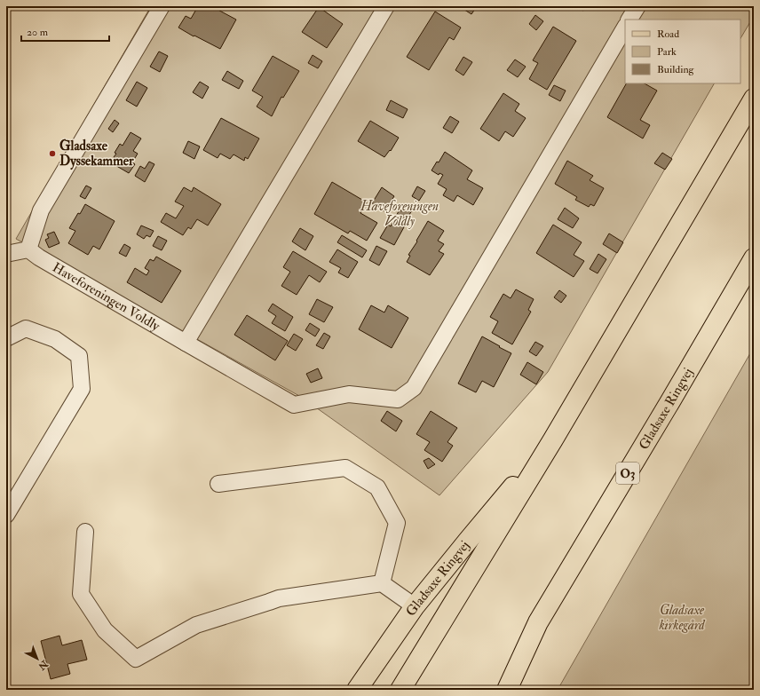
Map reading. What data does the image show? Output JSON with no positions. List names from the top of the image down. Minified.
{"streets":{"main road":["Gladsaxe Ringvej","O3"],"lane":["Haveforeningen Voldly"]},"parks":["Haveforeningen Voldly","Gladsaxe kirkegård"],"places":["Gladsaxe Dyssekammer"],"legend":["Road","Park","Building"],"scale_bar":"20 m","north":"bottom right"}
